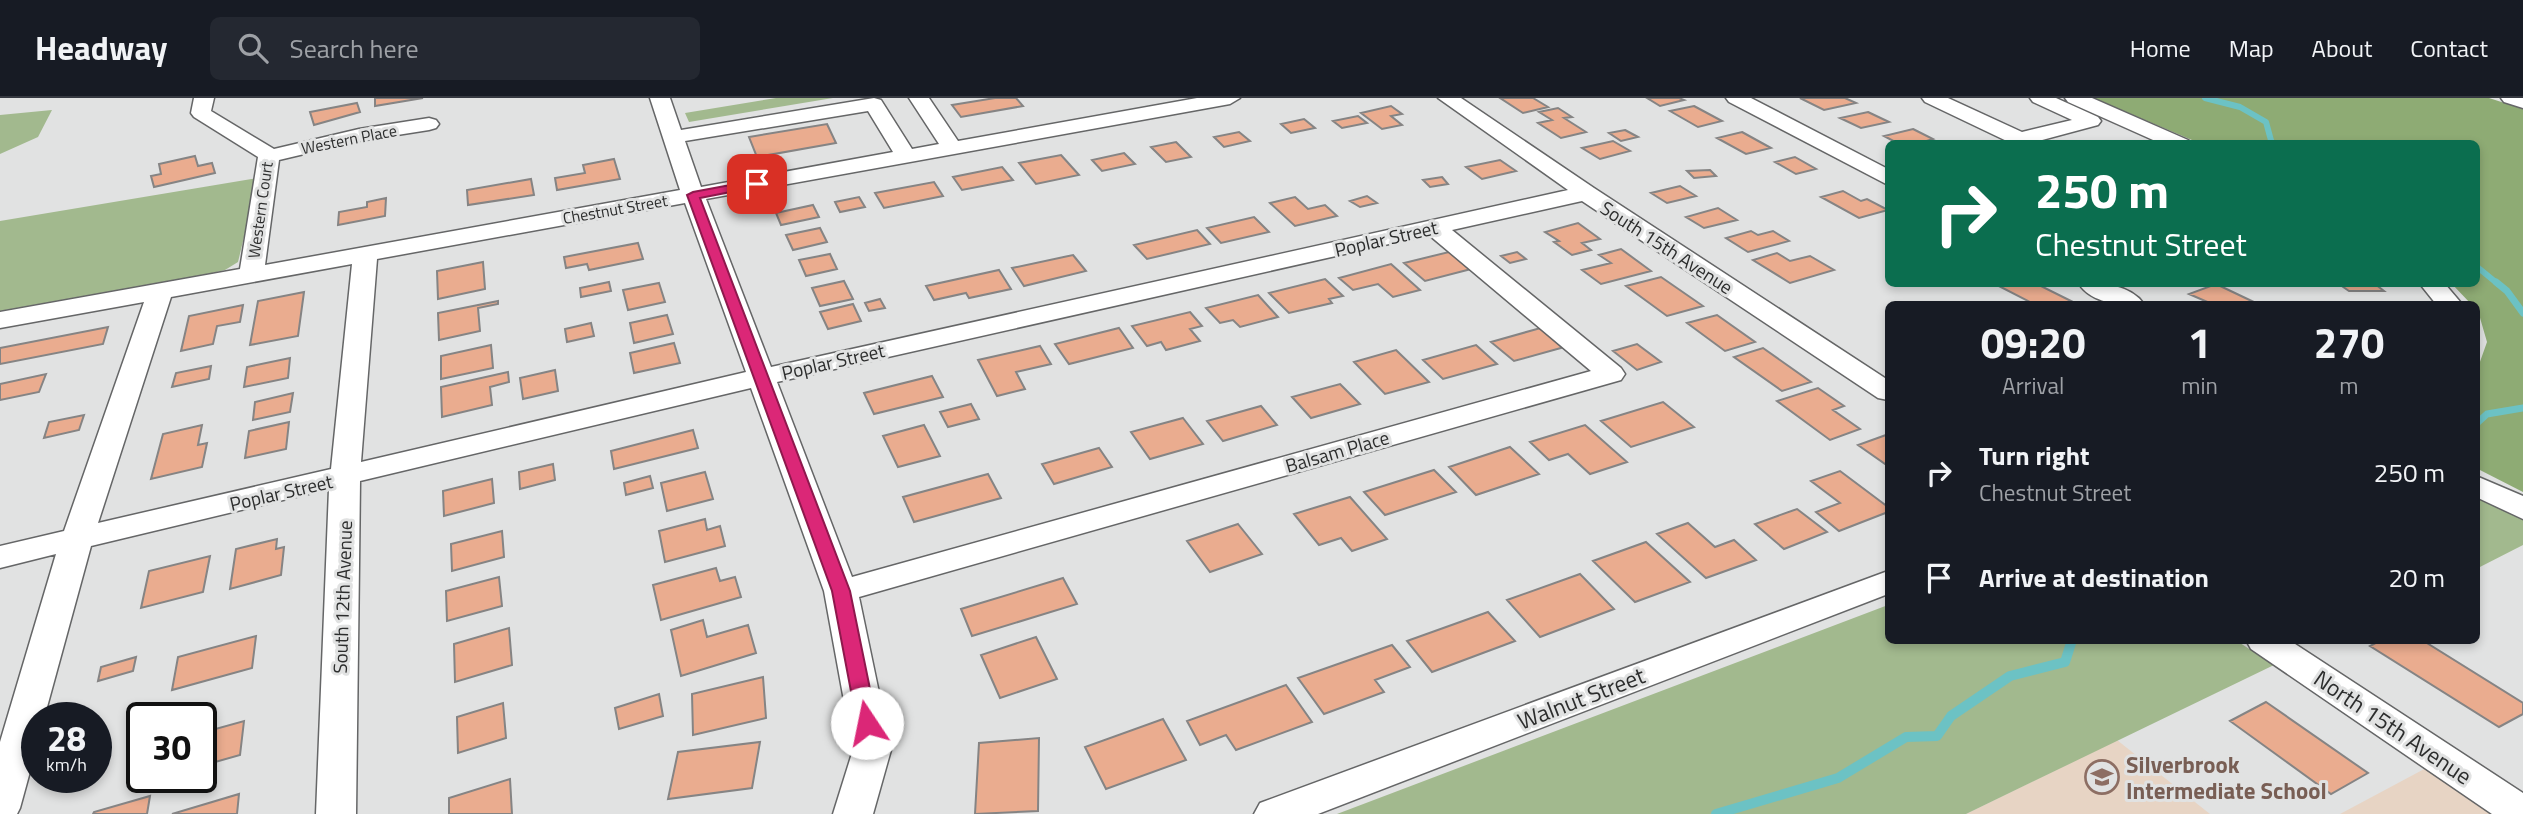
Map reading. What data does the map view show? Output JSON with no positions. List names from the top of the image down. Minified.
{"streets":{"street":["Western Place","Chestnut Street","Western Court","Poplar Street","South 15th Avenue","Balsam Place","South 12th Avenue","Walnut Street","North 15th Avenue"]},"crossings":[["Western Place","Western Court"],["Chestnut Street","Western Court"],["Chestnut Street","South 12th Avenue"],["Poplar Street","South 15th Avenue"],["Poplar Street","Balsam Place"],["Poplar Street","South 12th Avenue"]],"places":{"school or university":["Silverbrook Intermediate School"]},"page":{"header":"Headway","search":"Search here","nav":["Home","Map","About","Contact"],"turn":["250 m","Chestnut Street"],"eta":["09:20","Arrival","1","min","270","m"],"list":[{"name":"Turn right","note":"Chestnut Street","value":"250 m"},{"name":"Arrive at destination","value":"20 m"}],"speed":"28 km/h","limit":"30"}}
